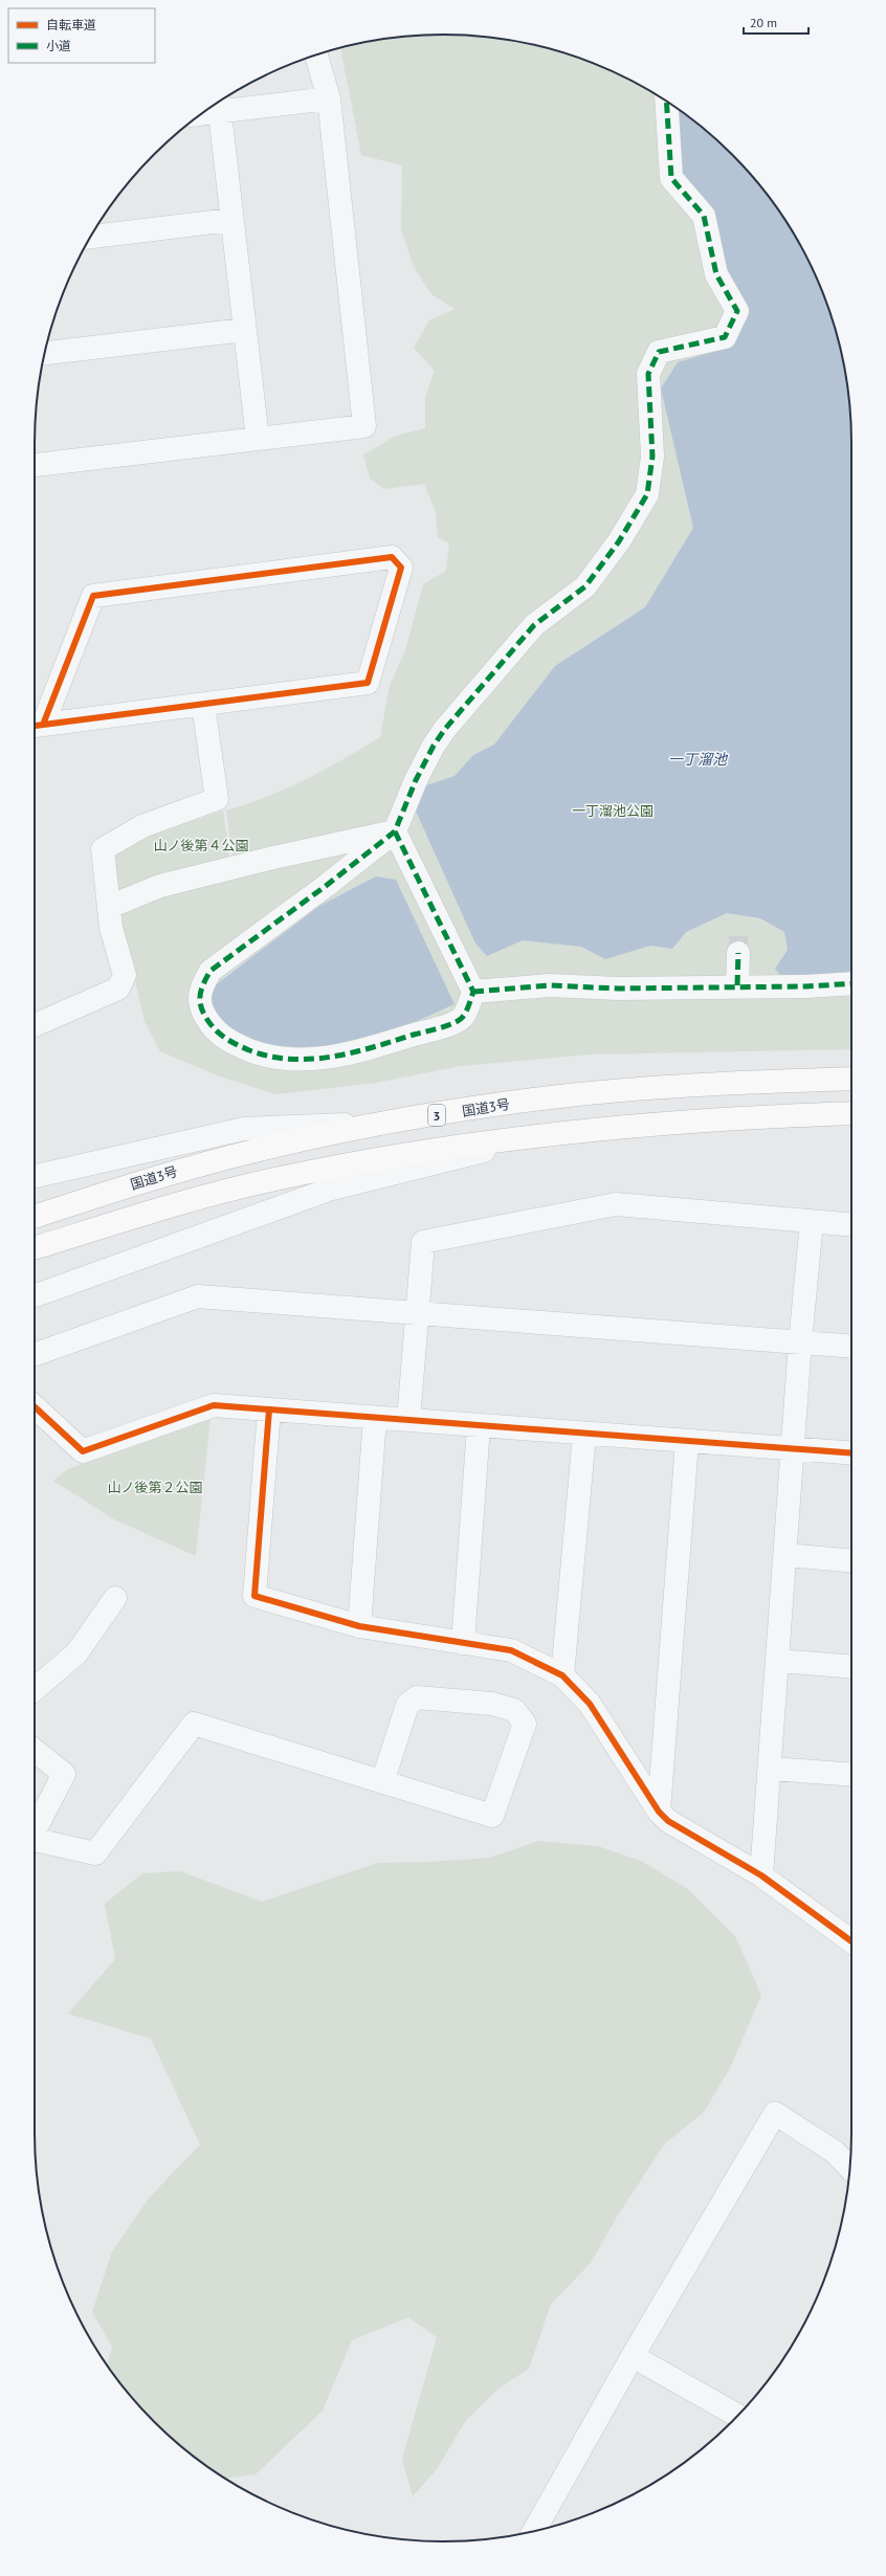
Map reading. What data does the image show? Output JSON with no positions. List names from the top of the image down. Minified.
{"streets":{"highway":["国道3号","3"]},"water":["一丁溜池"],"parks":["一丁溜池公園","山ノ後第４公園","山ノ後第２公園"],"legend":["自転車道","小道"],"scale_bar":"20 m"}
